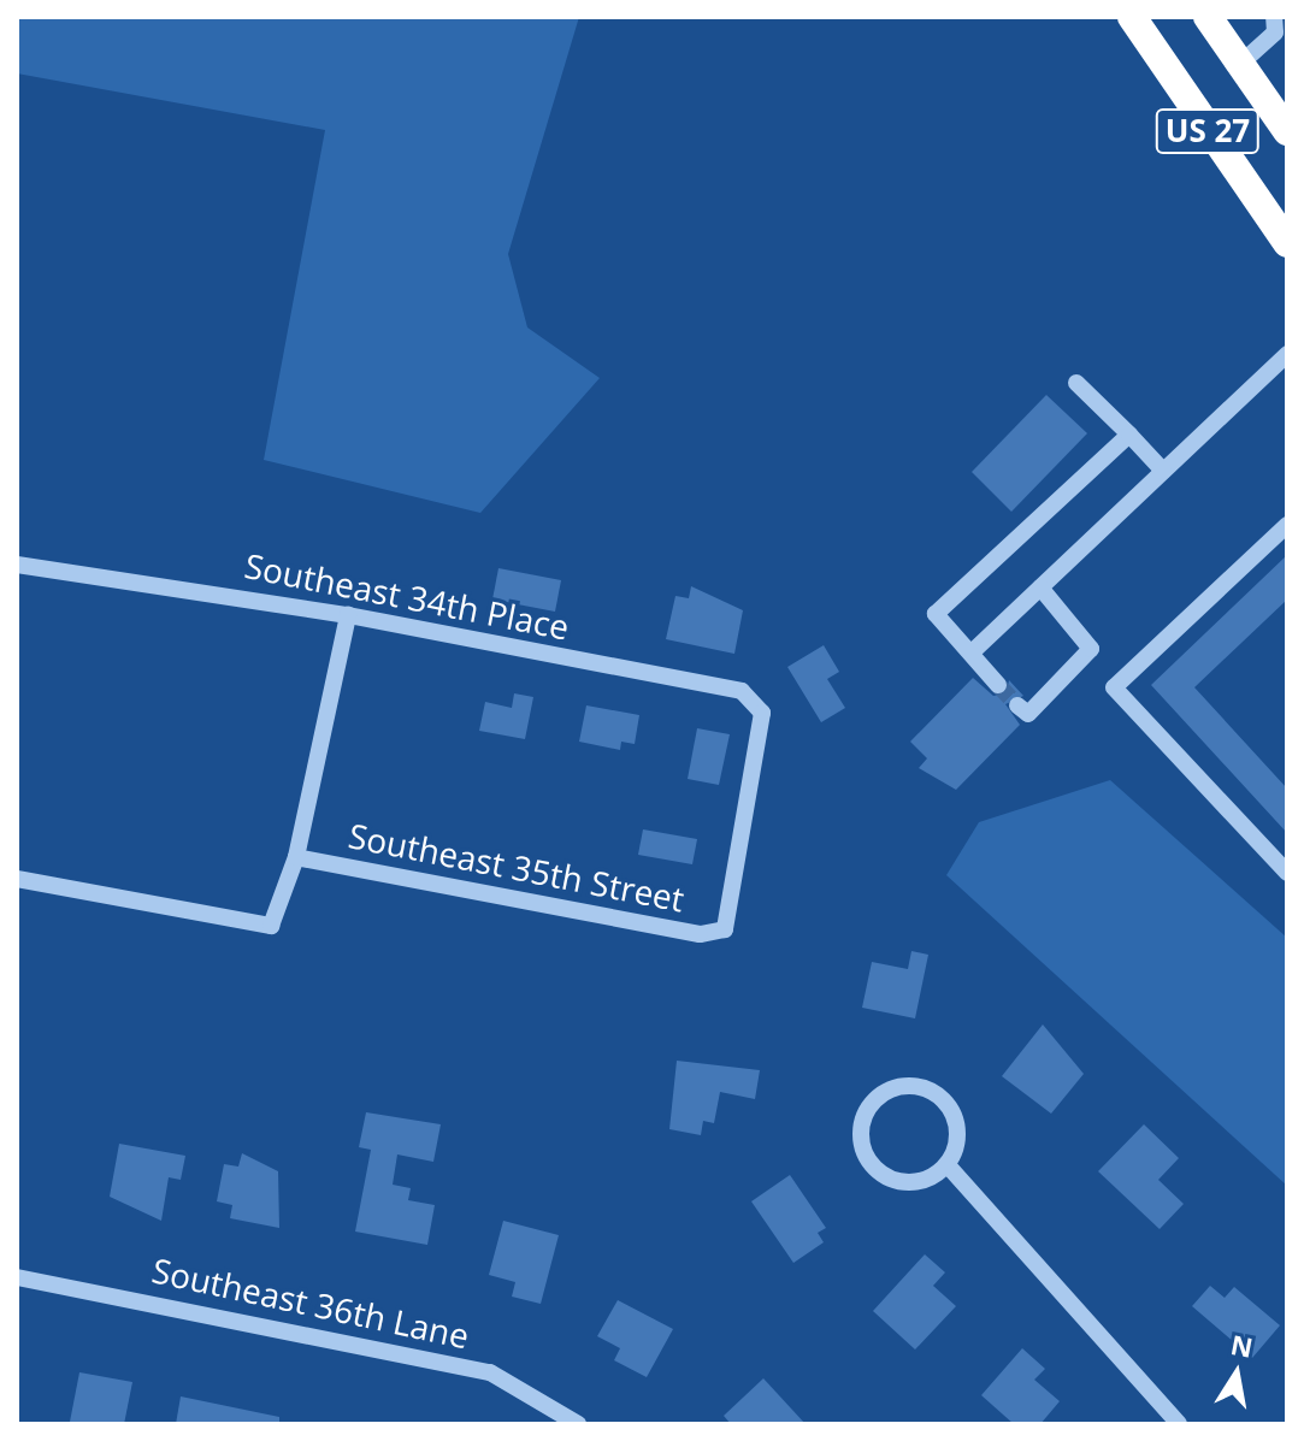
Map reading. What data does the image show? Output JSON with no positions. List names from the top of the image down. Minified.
{"streets":{"highway":["US 27"],"street":["Southeast 34th Place","Southeast 35th Street","Southeast 36th Lane"]},"crossings":[["Southeast 34th Place","Southeast 35th Street"]],"north":"top"}
